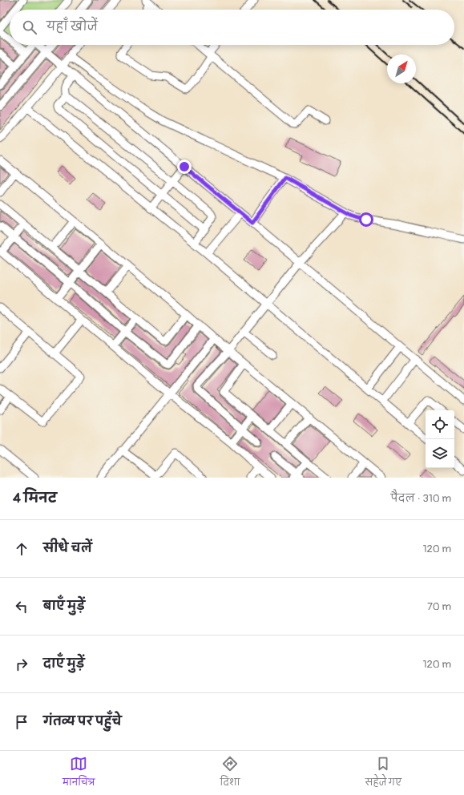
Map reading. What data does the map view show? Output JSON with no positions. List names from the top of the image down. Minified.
{"north":"top right","page":{"search":"यहाँ खोजें","heading":["4 मिनट","पैदल · 310 m"],"list":[["सीधे चलें","120 m"],["बाएँ मुड़ें","70 m"],["दाएँ मुड़ें","120 m"],"गंतव्य पर पहुँचे"],"nav":["मानचित्र","दिशा","सहेजे गए"]}}
